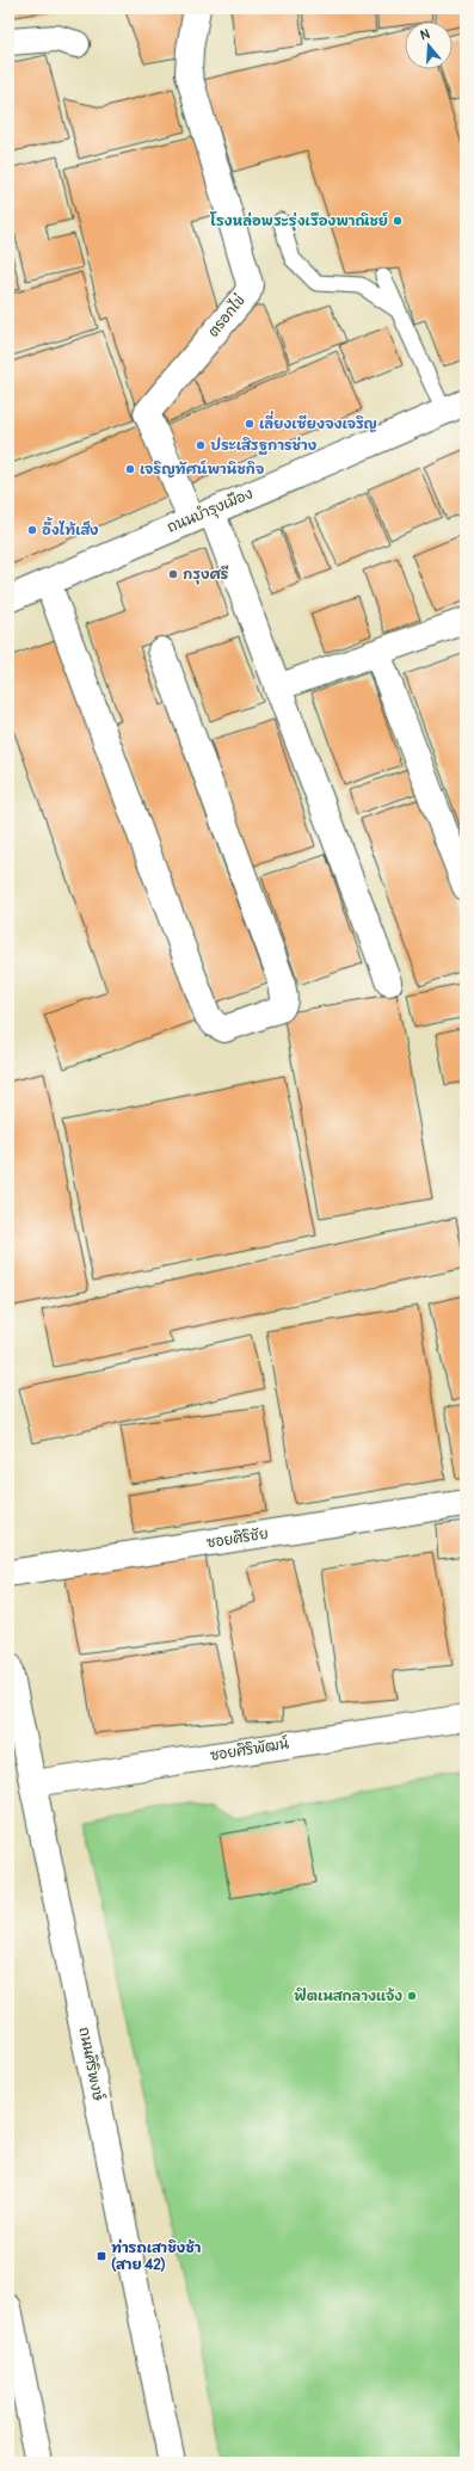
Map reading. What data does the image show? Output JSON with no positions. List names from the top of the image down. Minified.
{"streets":{"street":["ตรอกไข่","ถนนบำรุงเมือง","ซอยศิริชัย","ซอยศิริพัฒน์","ถนนศิริพงษ์"]},"crossings":[["ตรอกไข่","ถนนบำรุงเมือง"],["ซอยศิริพัฒน์","ถนนศิริพงษ์"]],"places":{"other":["โรงหล่อพระรุ่งเรืองพาณิชย์","เลี่ยงเซียงจงเจริญ","ประเสิรฐการช่าง","เจริญทัศน์พานิชกิจ","อึ้งไท้เส็ง","กรุงศรี","ฟิตเนสกลางแจ้ง"],"transit":["ท่ารถเสาชิงช้า (สาย 42)"]},"north":"top"}
